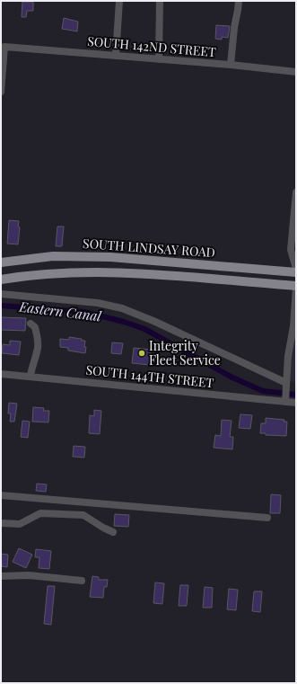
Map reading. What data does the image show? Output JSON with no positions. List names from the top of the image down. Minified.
{"streets":{"main road":["SOUTH LINDSAY ROAD"],"street":["SOUTH 142ND STREET","SOUTH 144TH STREET"]},"water":["Eastern Canal"],"places":["Integrity Fleet Service"]}
